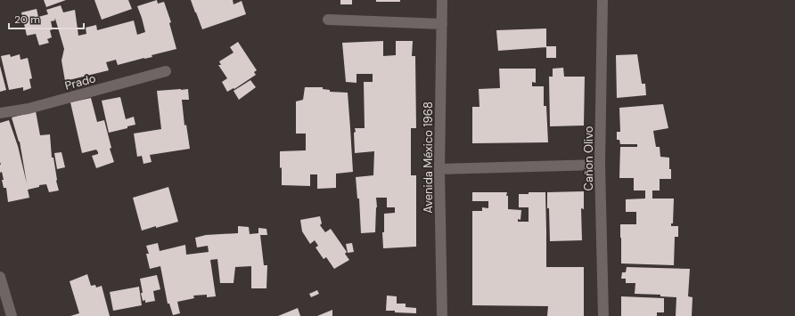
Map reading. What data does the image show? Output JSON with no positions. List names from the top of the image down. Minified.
{"streets":{"street":["Prado","Avenida México 1968","Cañon Olivo"]},"scale_bar":"20 m"}
